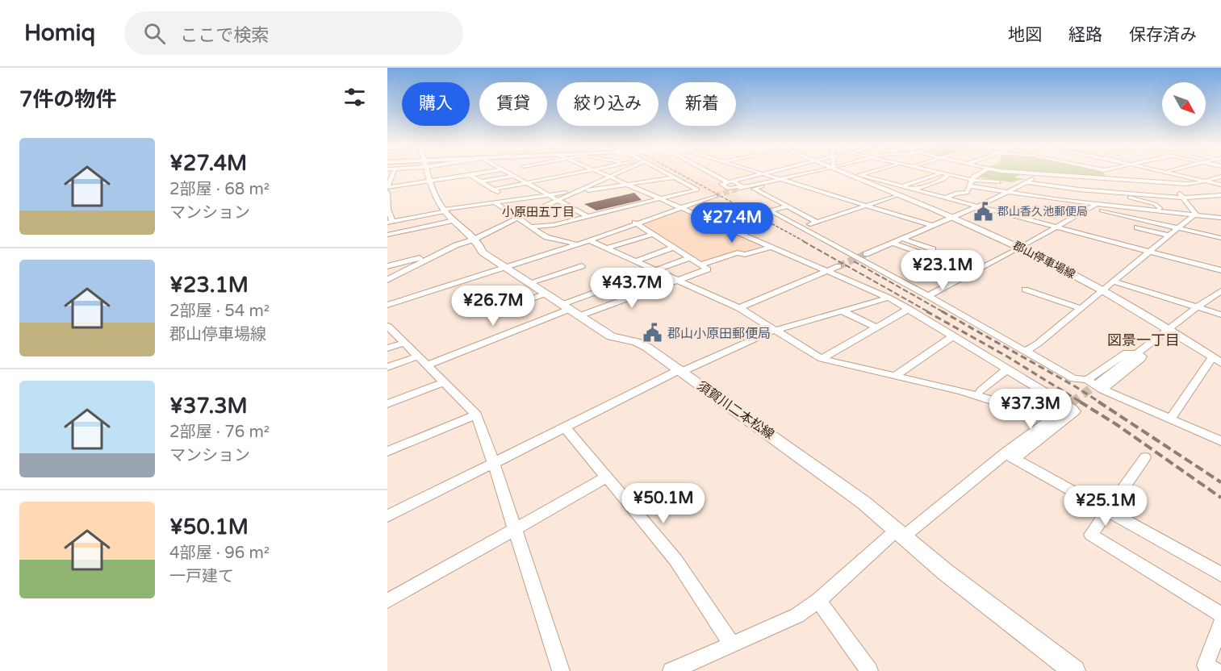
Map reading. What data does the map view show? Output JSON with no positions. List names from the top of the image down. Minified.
{"streets":{"main road":["郡山停車場線","須賀川二本松線"]},"districts":["小原田五丁目","図景一丁目"],"places":{"public building":["郡山香久池郵便局","郡山小原田郵便局"]},"north":"bottom right","page":{"header":"Homiq","search":"ここで検索","nav":["地図","経路","保存済み"],"heading":"7件の物件","chip":["購入","賃貸","絞り込み","新着"],"list":[{"name":"¥27.4M","note":"2部屋 · 68 m² · マンション"},{"name":"¥23.1M","note":"2部屋 · 54 m² · 郡山停車場線"},{"name":"¥37.3M","note":"2部屋 · 76 m² · マンション"},{"name":"¥50.1M","note":"4部屋 · 96 m² · 一戸建て"}],"price":["¥27.4M","¥23.1M","¥43.7M","¥26.7M","¥37.3M","¥50.1M","¥25.1M"]}}
